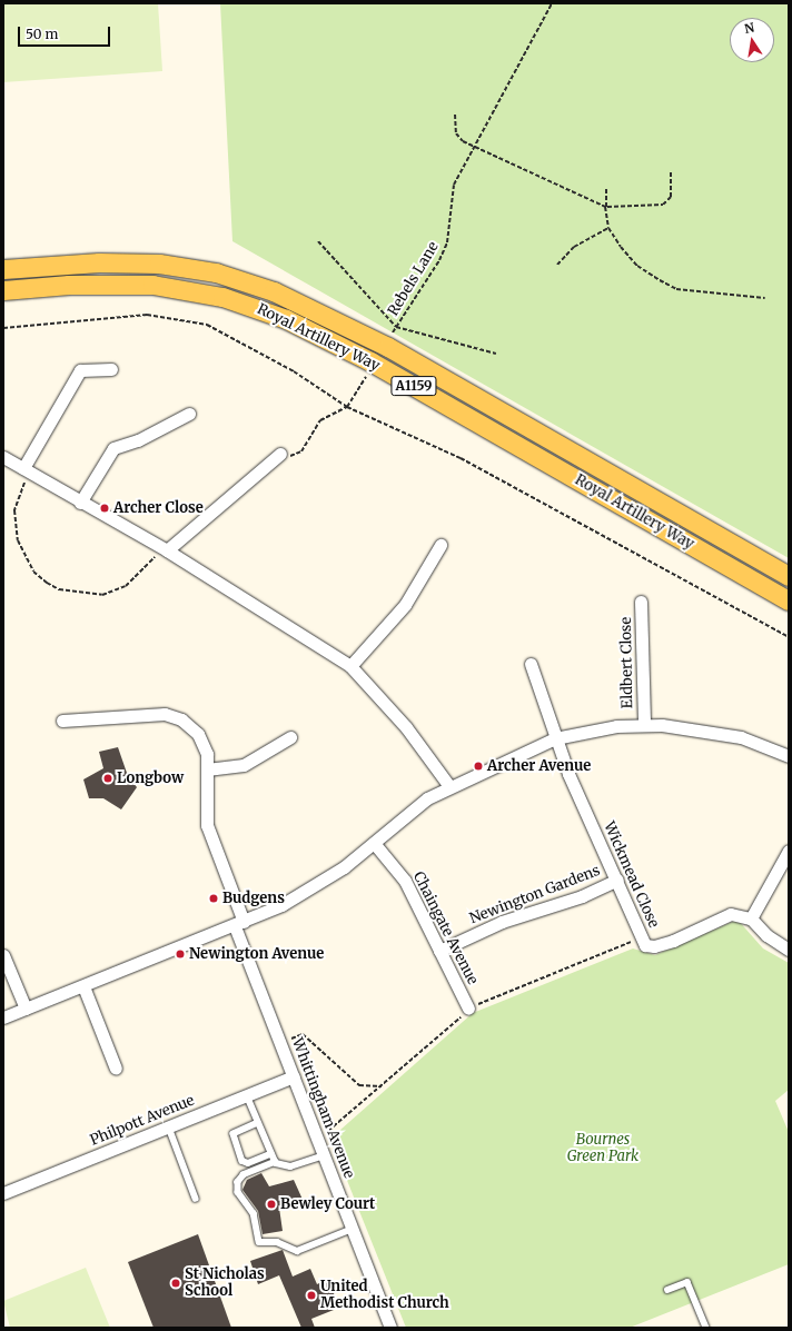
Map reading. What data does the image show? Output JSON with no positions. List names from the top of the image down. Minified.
{"streets":{"main road":["Royal Artillery Way","A1159"],"street":["Eldbert Close","Wickmead Close","Newington Gardens","Chaingate Avenue","Whittingham Avenue","Philpott Avenue"],"path":["Rebels Lane"]},"crossings":[["Wickmead Close","Newington Gardens"],["Newington Gardens","Chaingate Avenue"],["Whittingham Avenue","Philpott Avenue"]],"parks":["Bournes Green Park"],"places":["Archer Close","Archer Avenue","Longbow","Budgens","Newington Avenue","Bewley Court","St Nicholas School","United Methodist Church"],"scale_bar":"50 m","north":"top"}
